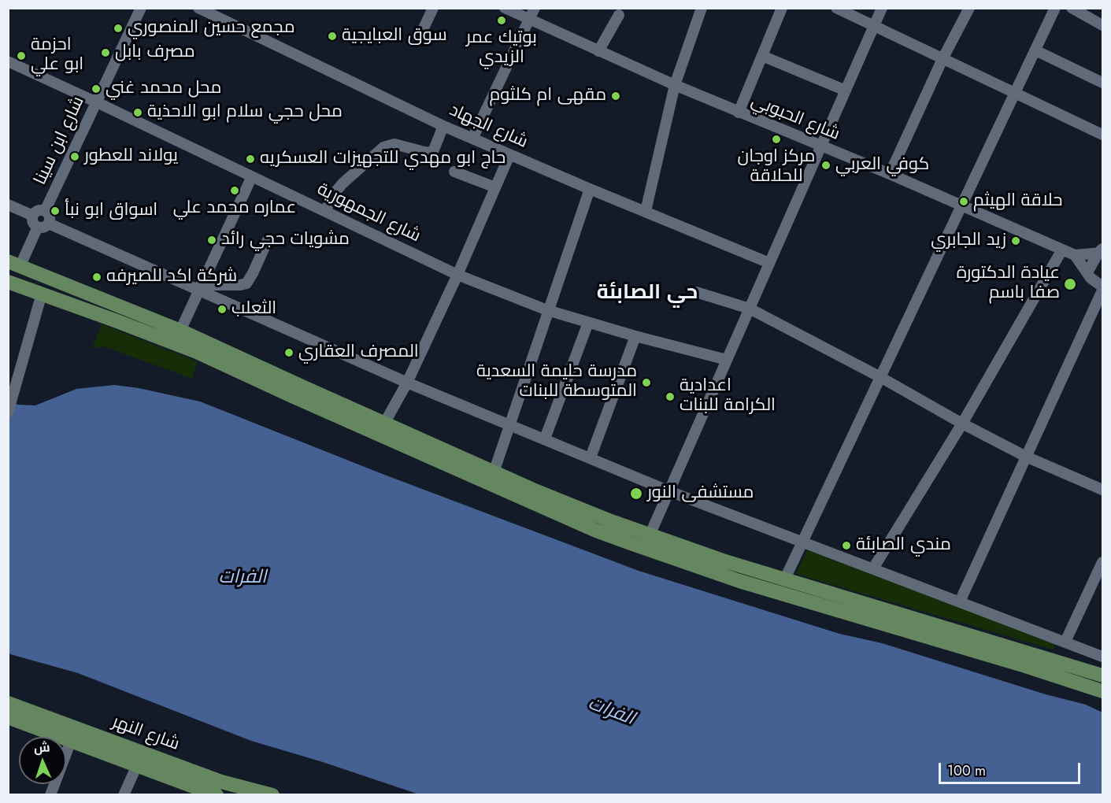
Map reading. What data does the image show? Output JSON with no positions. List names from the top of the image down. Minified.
{"streets":{"main road":["شارع النهر"],"street":["شارع الحبوبي","شارع الجهاد","شارع ابن سينا","شارع الجمهورية"]},"crossings":[["شارع ابن سينا","شارع الجمهورية"]],"districts":["حي الصابئة"],"water":["الفرات"],"places":["بوتيك عمر الزيدي","مجمع حسين المنصوري","سوق العبايجية","مصرف بابل","احزمة ابو علي","محل محمد غني","مقهى ام كلثوم","محل حجي سلام ابو الاحذية","مركز اوجان للحلاقة","يولاند للعطور","حاج ابو مهدي للتجهيزات العسكريه","كوفي العربي","عماره محمد علي","حلاقة الهيثم","اسواق ابو نبأ","مشويات حجي رائد","زيد الجابري","شركة اكد للصيرفه","عيادة الدكتورة صفا باسم","الثعلب","المصرف العقاري","مدرسة حليمة السعدية المتوسطة للبنات","اعدادية الكرامة للبنات","مستشفى النور","مندي الصابئة"],"scale_bar":"100 m","north":"top"}
